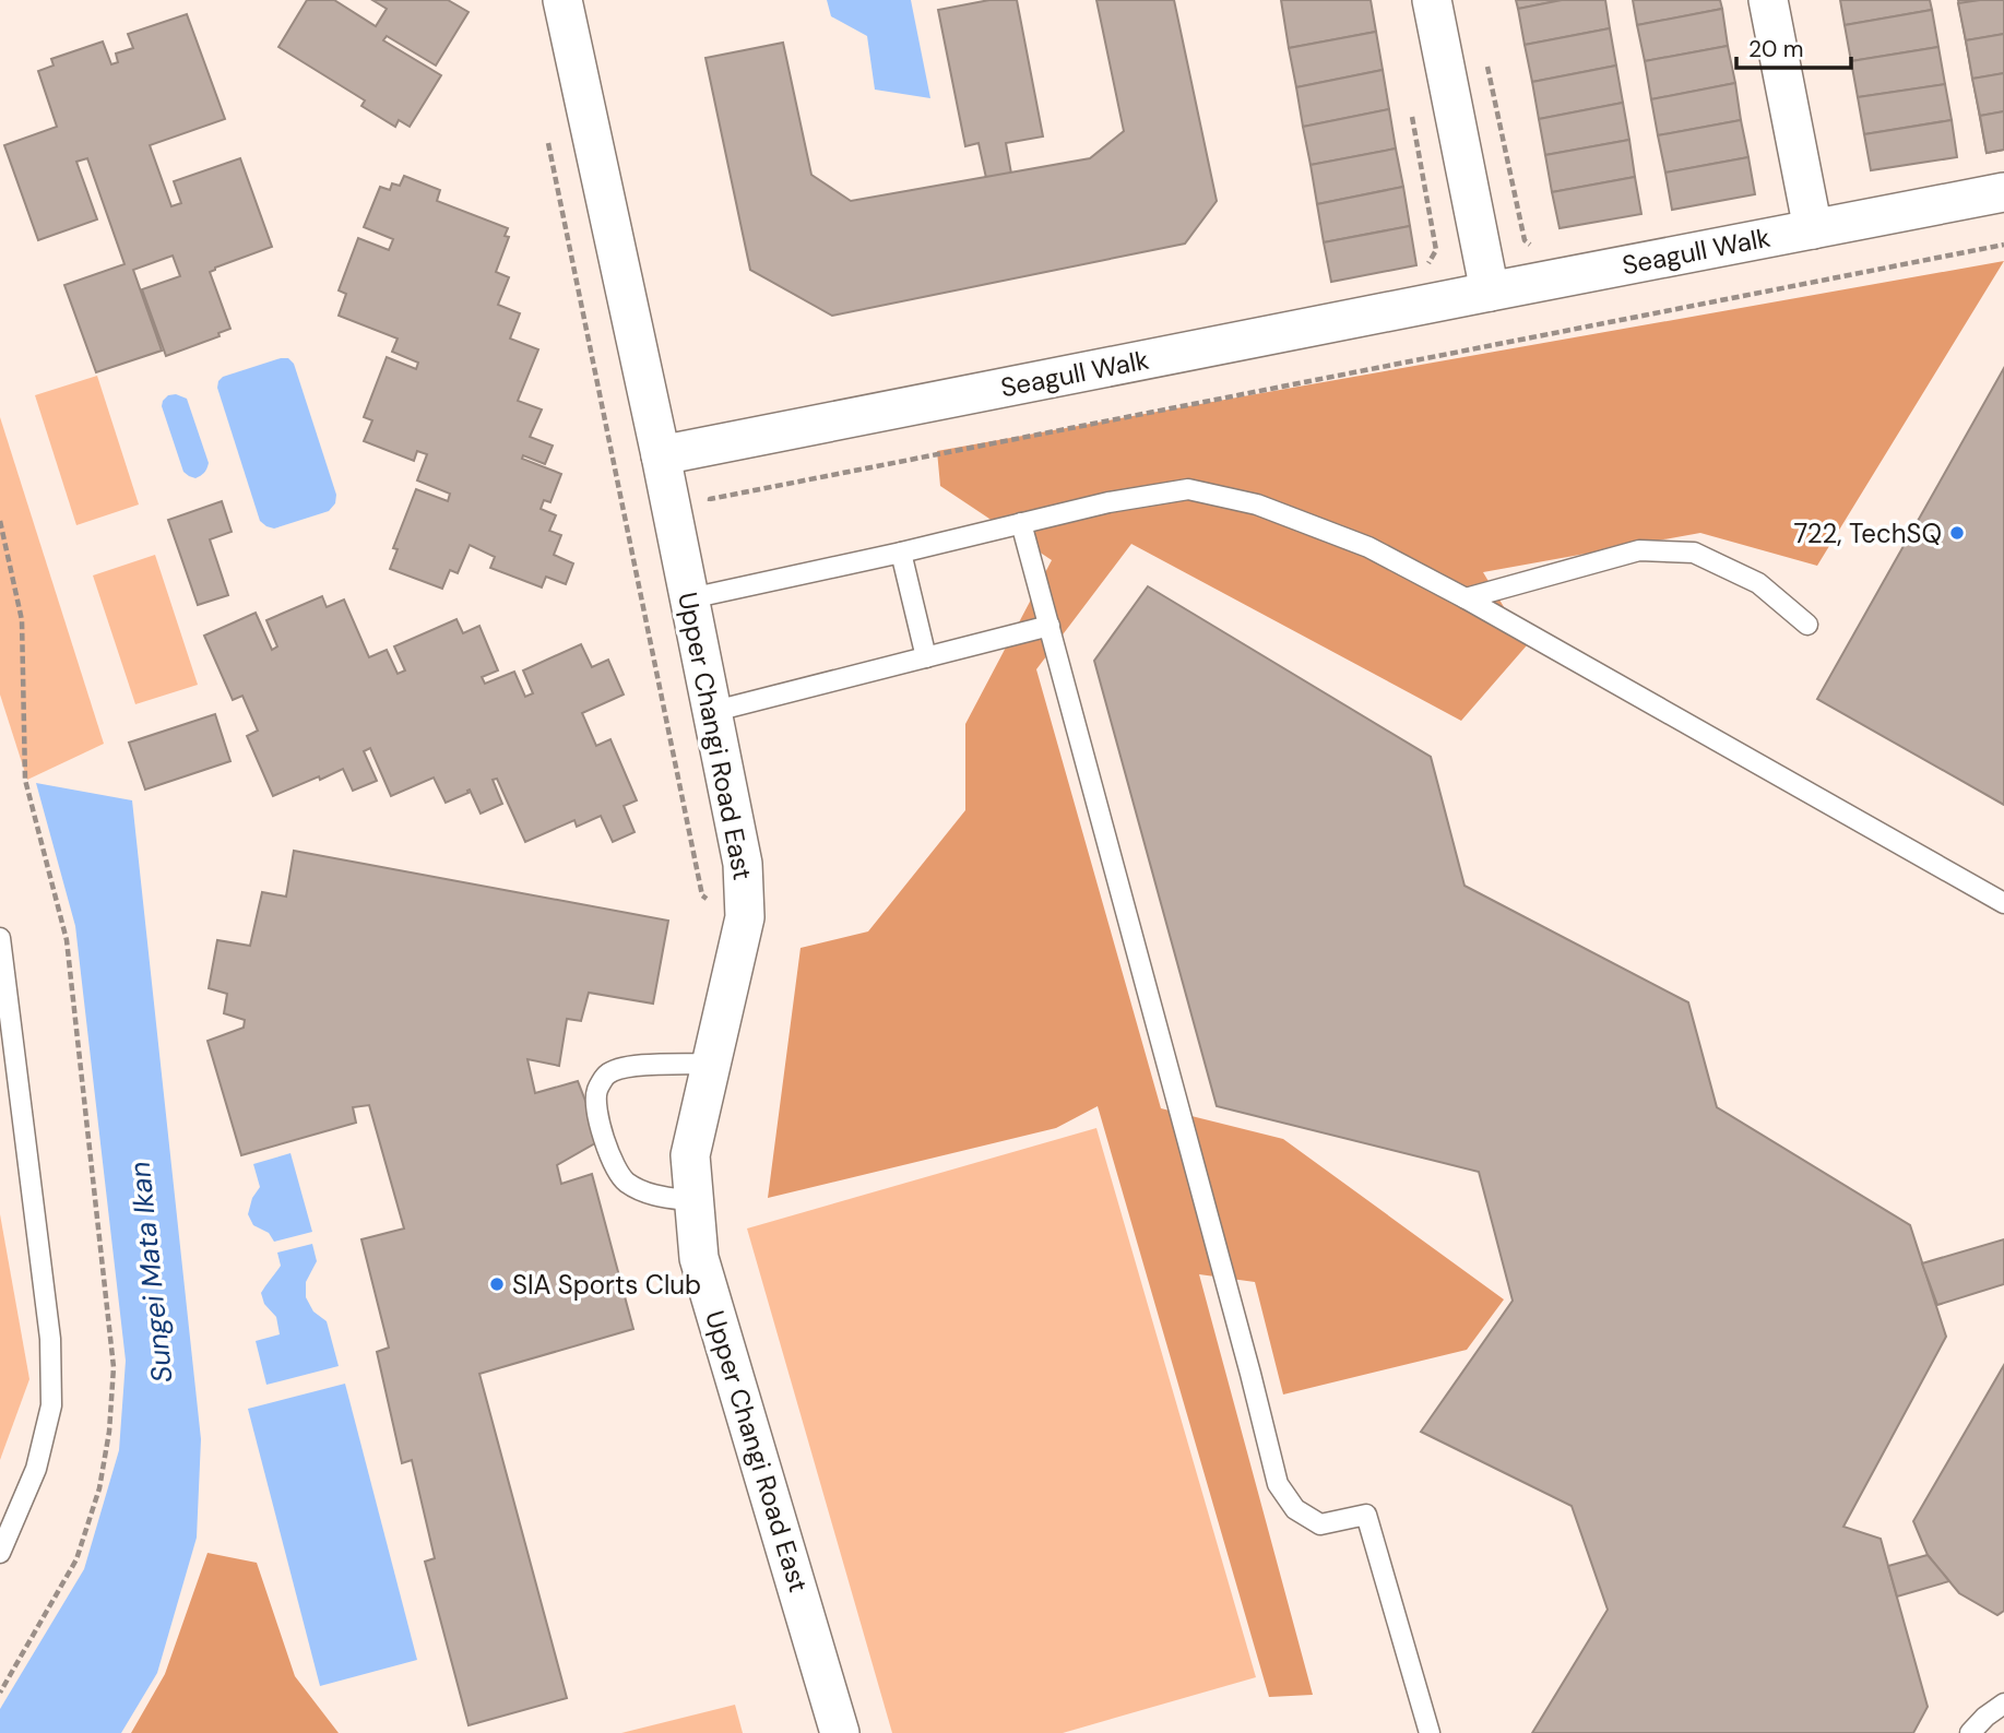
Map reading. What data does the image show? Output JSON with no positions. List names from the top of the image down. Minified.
{"streets":{"street":["Seagull Walk","Upper Changi Road East"]},"crossings":[["Seagull Walk","Upper Changi Road East"]],"water":["Sungei Mata Ikan"],"places":["722, TechSQ","SIA Sports Club"],"scale_bar":"20 m"}
